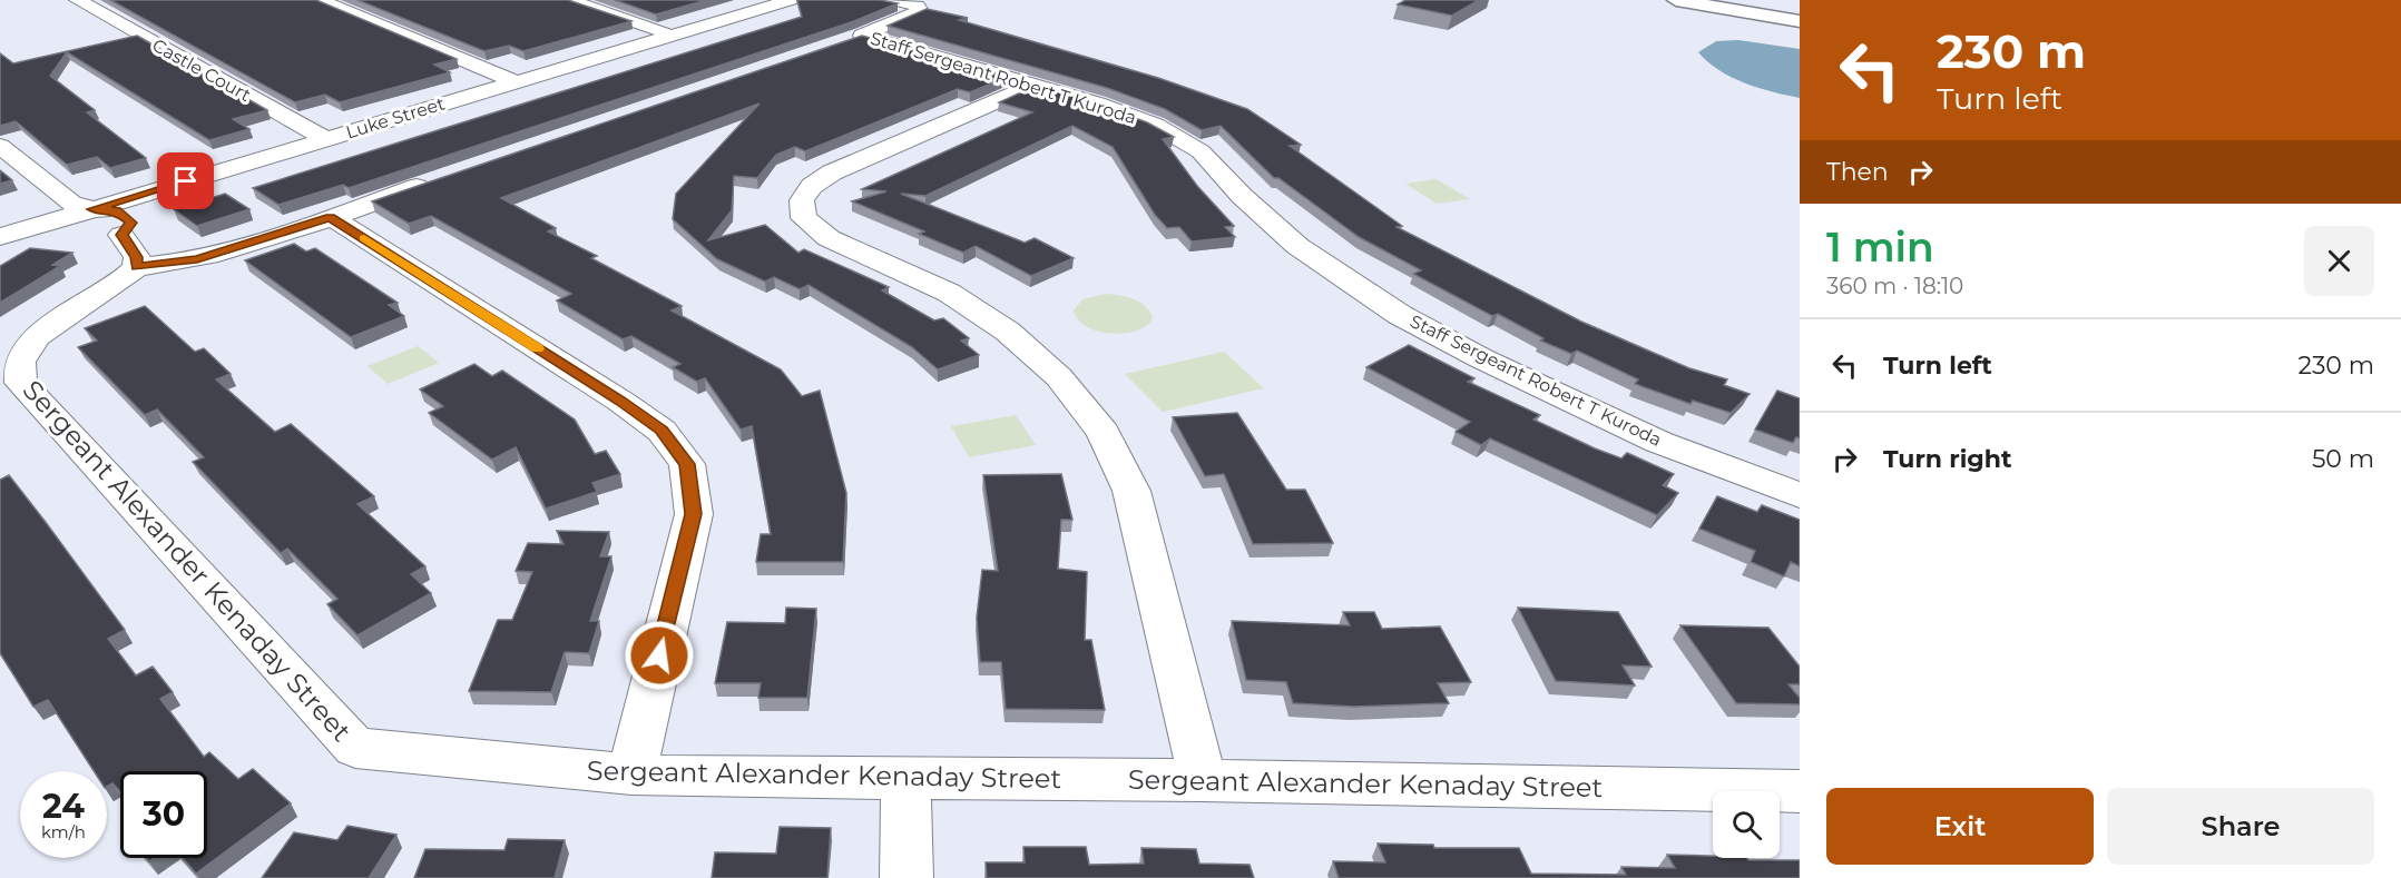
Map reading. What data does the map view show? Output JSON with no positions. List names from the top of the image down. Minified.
{"streets":{"street":["Castle Court","Staff Sergeant Robert T Kuroda","Luke Street","Sergeant Alexander Kenaday Street"]},"crossings":[["Castle Court","Luke Street"],["Luke Street","Sergeant Alexander Kenaday Street"]],"page":{"turn":["230 m","Turn left"],"then":"Then","heading":["1 min","360 m · 18:10"],"list":[{"name":"Turn left","value":"230 m"},{"name":"Turn right","value":"50 m"}],"speed":"24 km/h","limit":"30","buttons":["Exit","Share"]}}
